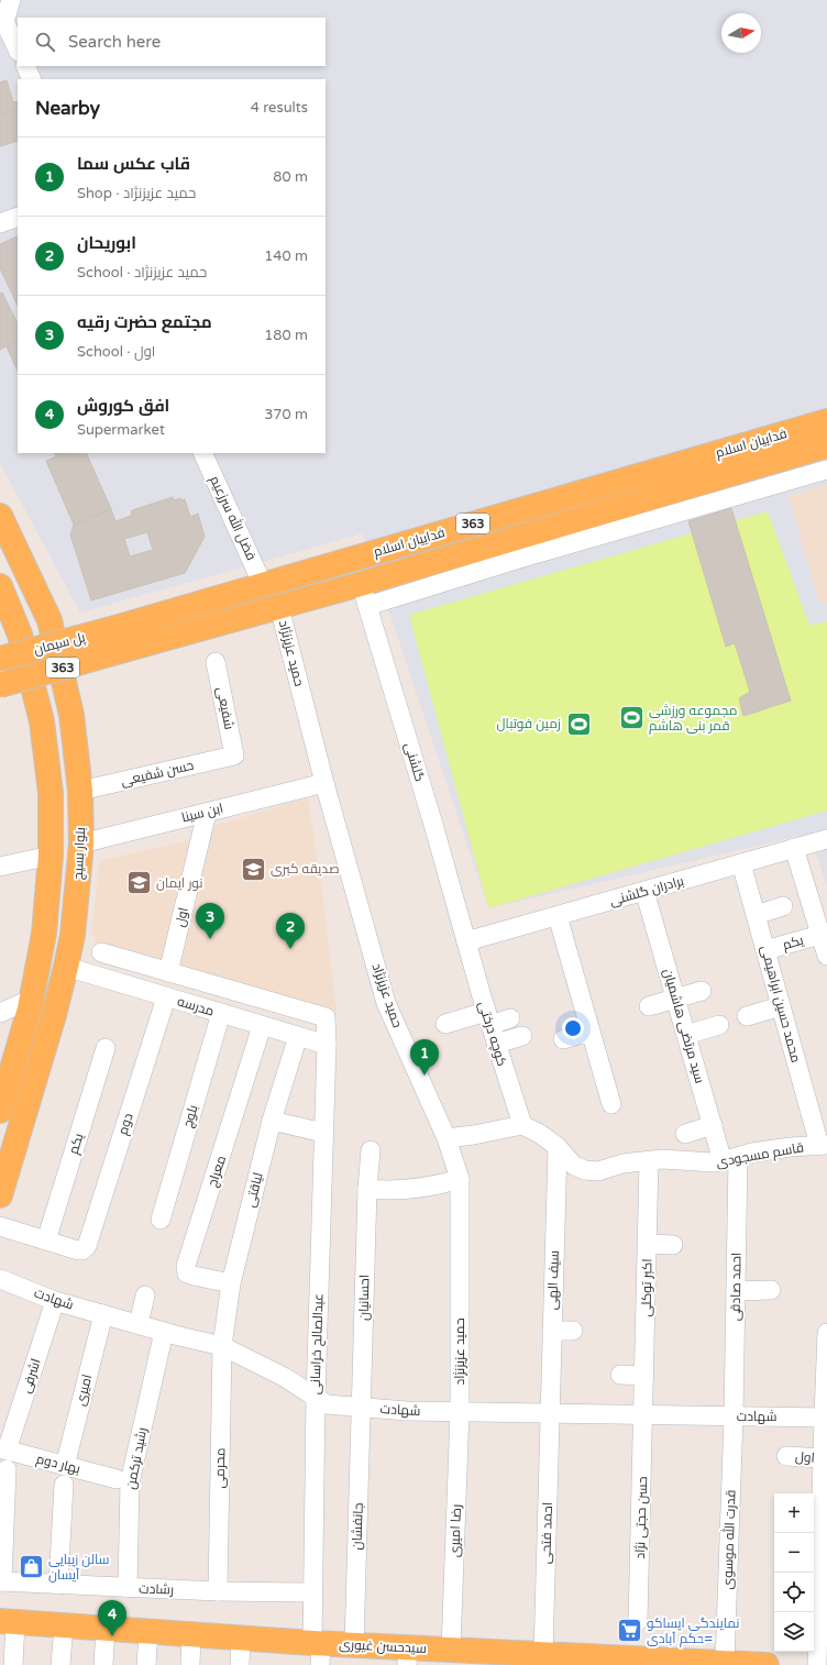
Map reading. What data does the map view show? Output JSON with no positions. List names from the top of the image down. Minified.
{"streets":{"main road":["فداییان اسلام","363","پل سیمان","بلوار بسیج","سیدحسن غیوری"],"street":["فضل الله سرزعیم","حمید عزیزنژاد","شفیعی","گلشنی","حسن شفیعی","ابن سینا","برادران گلشنی","اول","یکم","محمد حسین ابراهیمی","مدرسه","سید مرتضی هاشمیان","کوچه درختی","بلوچ","دوم","قاسم مسجودی","معراج","لیاقتی","سیف الهی","احمد صادقی","اکبر توکلی","احسانیان","شهادت","عبدالصالح خراسانی","اشرفی","امیری","رشید ترکمن","بهار دوم","محرمی","حسن حجتی نژاد","جانفشان","رضا امیری","احمد فتحی","قدرت الله موسوی","رشادت"]},"crossings":[["فداییان اسلام","فضل الله سرزعیم"],["فداییان اسلام","پل سیمان"],["فداییان اسلام","حمید عزیزنژاد"],["فداییان اسلام","گلشنی"],["حمید عزیزنژاد","ابن سینا"],["حمید عزیزنژاد","شهادت"],["حمید عزیزنژاد","رضا امیری"],["شفیعی","حسن شفیعی"],["گلشنی","برادران گلشنی"],["گلشنی","کوچه درختی"],["حسن شفیعی","بلوار بسیج"],["ابن سینا","بلوار بسیج"],["ابن سینا","اول"],["بلوار بسیج","مدرسه"],["برادران گلشنی","محمد حسین ابراهیمی"],["برادران گلشنی","سید مرتضی هاشمیان"],["برادران گلشنی","کوچه درختی"],["اول","عبدالصالح خراسانی"],["یکم","محمد حسین ابراهیمی"],["یکم","دوم"],["محمد حسین ابراهیمی","قاسم مسجودی"],["مدرسه","بلوچ"],["مدرسه","دوم"],["مدرسه","معراج"],["مدرسه","لیاقتی"],["مدرسه","عبدالصالح خراسانی"],["سید مرتضی هاشمیان","قاسم مسجودی"],["سید مرتضی هاشمیان","احمد صادقی"],["کوچه درختی","قاسم مسجودی"],["قاسم مسجودی","سیف الهی"],["قاسم مسجودی","احمد صادقی"],["قاسم مسجودی","اکبر توکلی"],["معراج","لیاقتی"],["لیاقتی","شهادت"],["لیاقتی","محرمی"],["سیف الهی","شهادت"],["سیف الهی","احمد فتحی"],["احمد صادقی","شهادت"],["احمد صادقی","قدرت الله موسوی"],["اکبر توکلی","شهادت"],["اکبر توکلی","حسن حجتی نژاد"],["احسانیان","شهادت"],["احسانیان","جانفشان"],["شهادت","عبدالصالح خراسانی"],["شهادت","اشرفی"],["شهادت","امیری"],["شهادت","رشید ترکمن"],["شهادت","محرمی"],["شهادت","حسن حجتی نژاد"],["شهادت","جانفشان"],["شهادت","رضا امیری"],["شهادت","احمد فتحی"],["شهادت","قدرت الله موسوی"],["عبدالصالح خراسانی","رشادت"],["عبدالصالح خراسانی","سیدحسن غیوری"],["اشرفی","بهار دوم"],["امیری","بهار دوم"],["رشید ترکمن","رشادت"],["محرمی","رشادت"],["جانفشان","سیدحسن غیوری"],["رضا امیری","سیدحسن غیوری"],["احمد فتحی","سیدحسن غیوری"],["قدرت الله موسوی","سیدحسن غیوری"]],"places":{"sports":["مجموعه ورزشی قمر بنی هاشم","زمین فوتبال"],"school or university":["صدیقه کبری","نور ایمان"],"shop":["سالن زیبایی آیسان"],"supermarket":["نمایندگی ایساکو حکم آبادی="]},"north":"right","page":{"search":"Search here","heading":["Nearby","4 results"],"list":[{"mark":"1","name":"قاب عکس سما","note":"Shop · حمید عزیزنژاد","value":"80 m"},{"mark":"2","name":"ابوریحان","note":"School · حمید عزیزنژاد","value":"140 m"},{"mark":"3","name":"مجتمع حضرت رقیه","note":"School · اول","value":"180 m"},{"mark":"4","name":"افق کوروش","note":"Supermarket","value":"370 m"}],"pins":["3","2","1","4"],"map_buttons":["+","−"]}}
